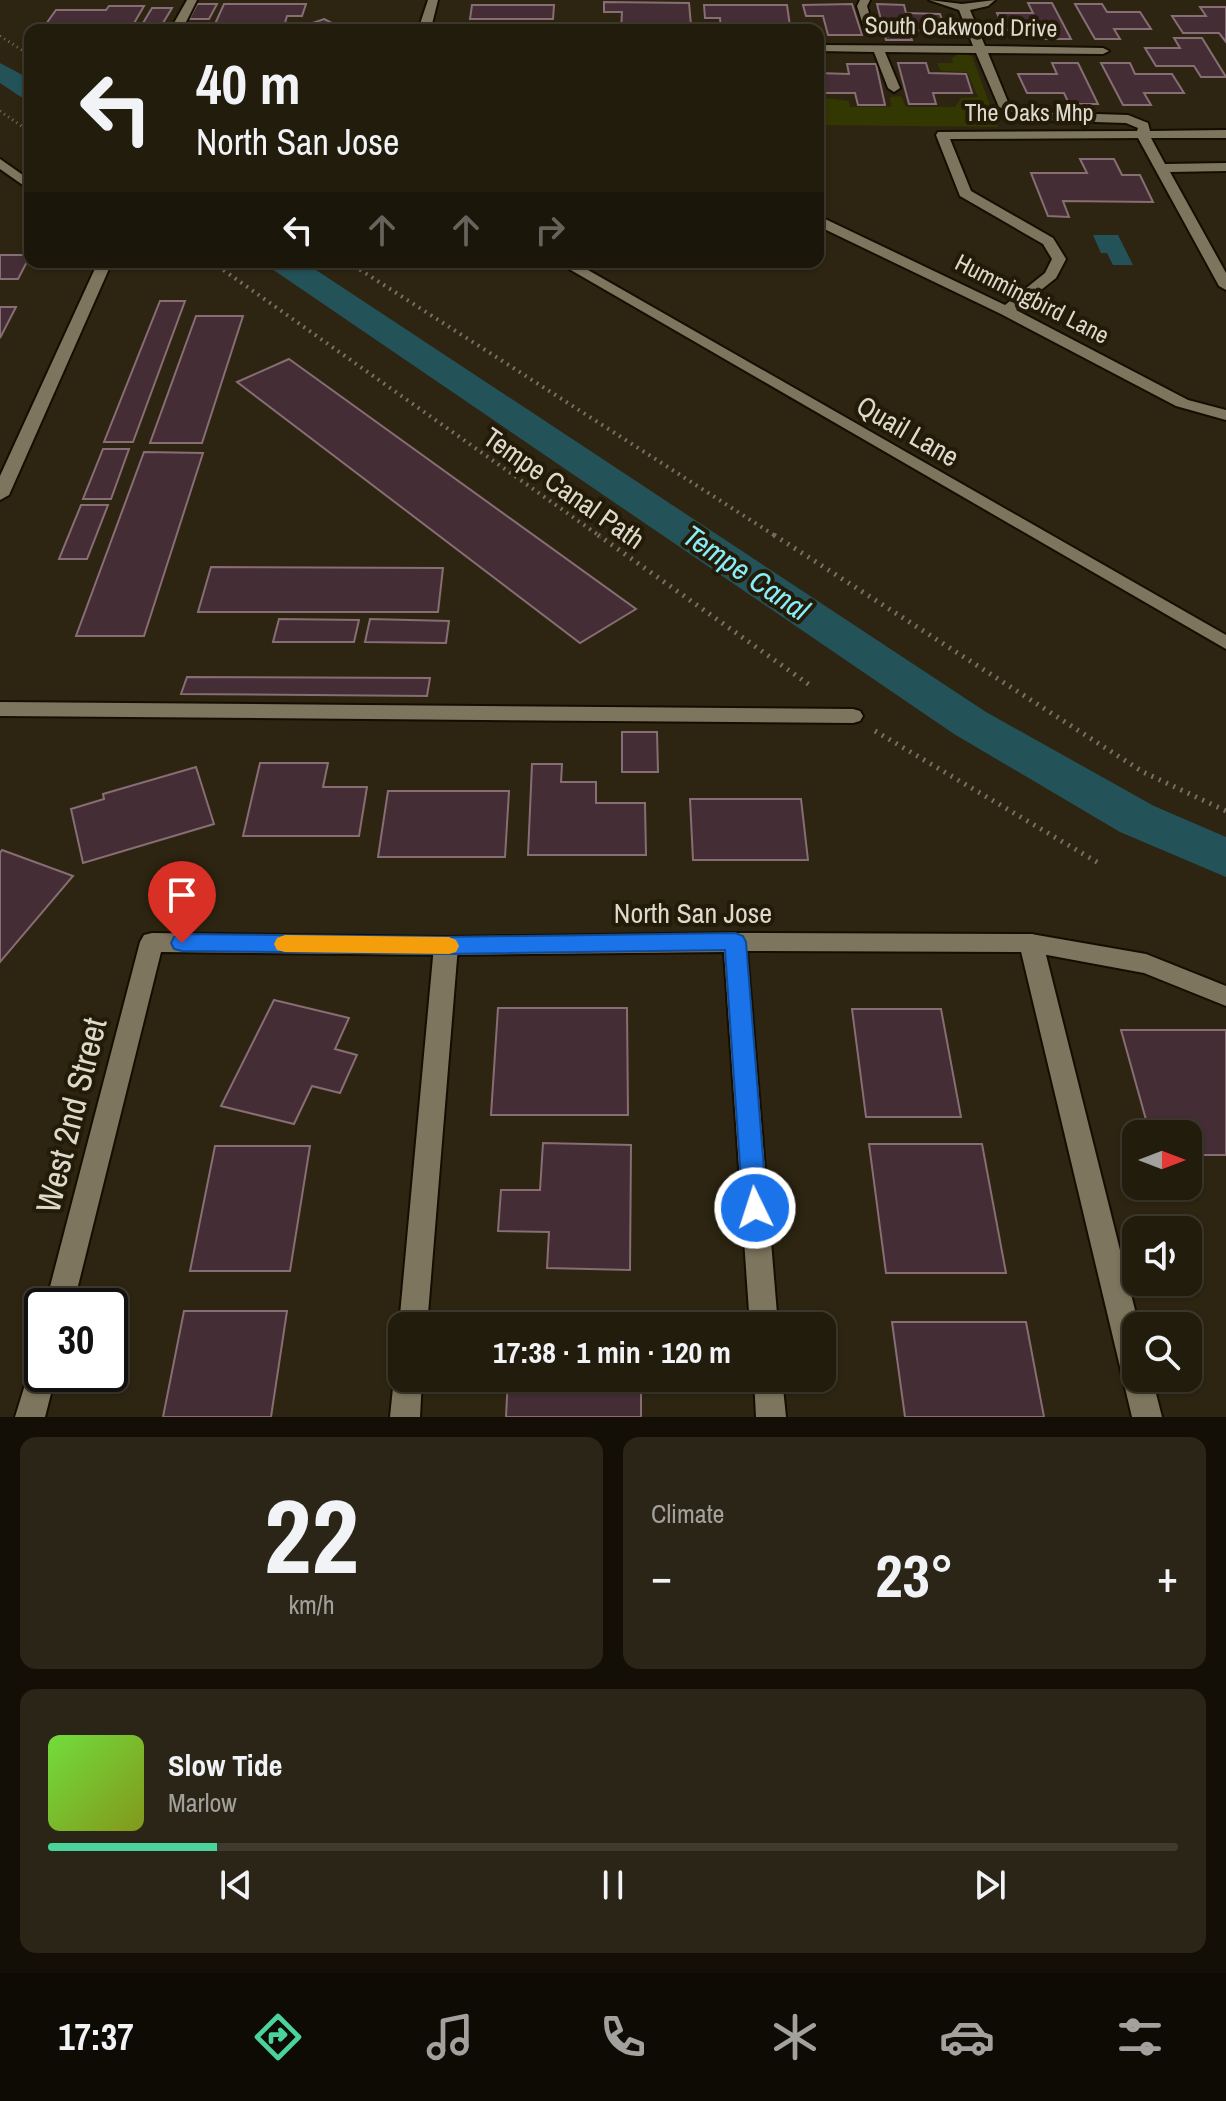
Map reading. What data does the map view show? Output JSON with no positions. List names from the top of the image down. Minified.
{"streets":{"street":["South Oakwood Drive","The Oaks Mhp","Hummingbird Lane","Quail Lane","North San Jose","West 2nd Street"],"path":["Tempe Canal Path"]},"crossings":[["The Oaks Mhp","Hummingbird Lane"],["North San Jose","West 2nd Street"]],"water":["Tempe Canal"],"north":"right","page":{"turn":["40 m","North San Jose"],"limit":"30","trip":"17:38 · 1 min · 120 m","tile":[["22","km/h"],"Climate"],"heat":["−","23°","+"],"song":["Slow Tide","Marlow"],"tabs":"17:37"}}
